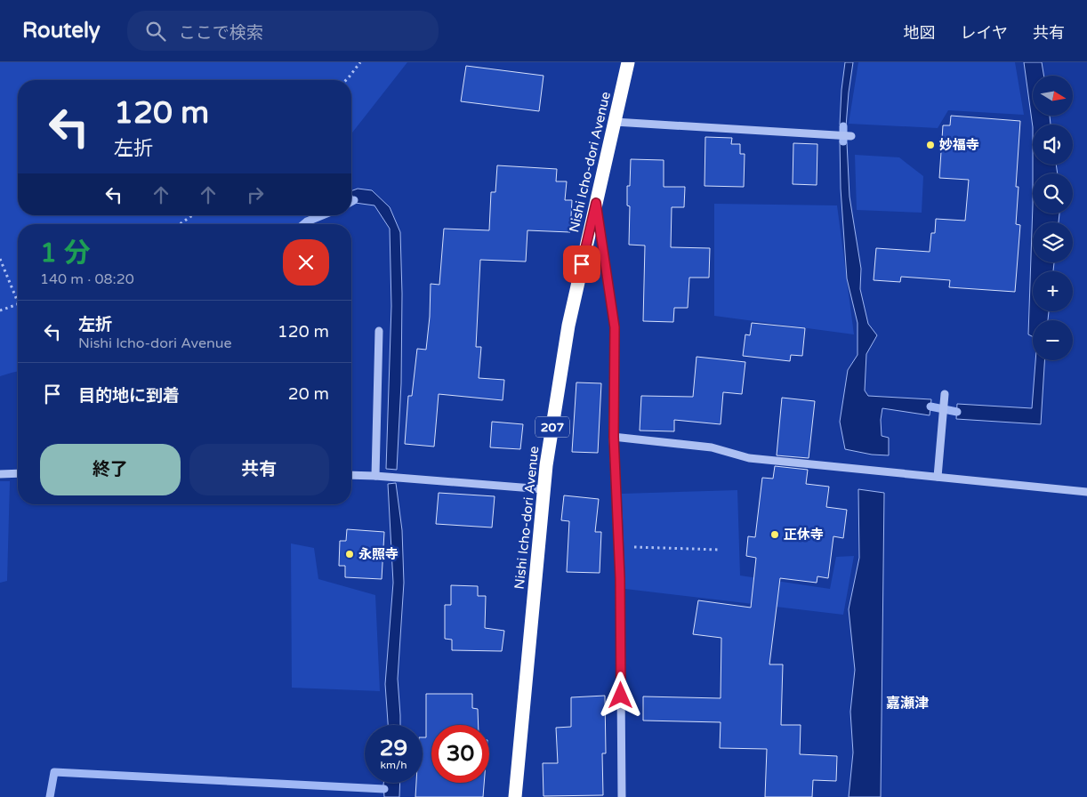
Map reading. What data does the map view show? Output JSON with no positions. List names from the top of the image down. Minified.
{"streets":{"highway":["Nishi Icho-dori Avenue","207"]},"districts":["嘉瀬津"],"places":["妙福寺","正休寺","永照寺"],"north":"right","page":{"header":"Routely","search":"ここで検索","nav":["地図","レイヤ","共有"],"map_buttons":["+","−"],"turn":["120 m","左折"],"heading":["1 分","140 m · 08:20"],"list":[{"name":"左折","note":"Nishi Icho-dori Avenue","value":"120 m"},{"name":"目的地に到着","value":"20 m"}],"buttons":["終了","共有"],"speed":"29 km/h","limit":"30"}}
